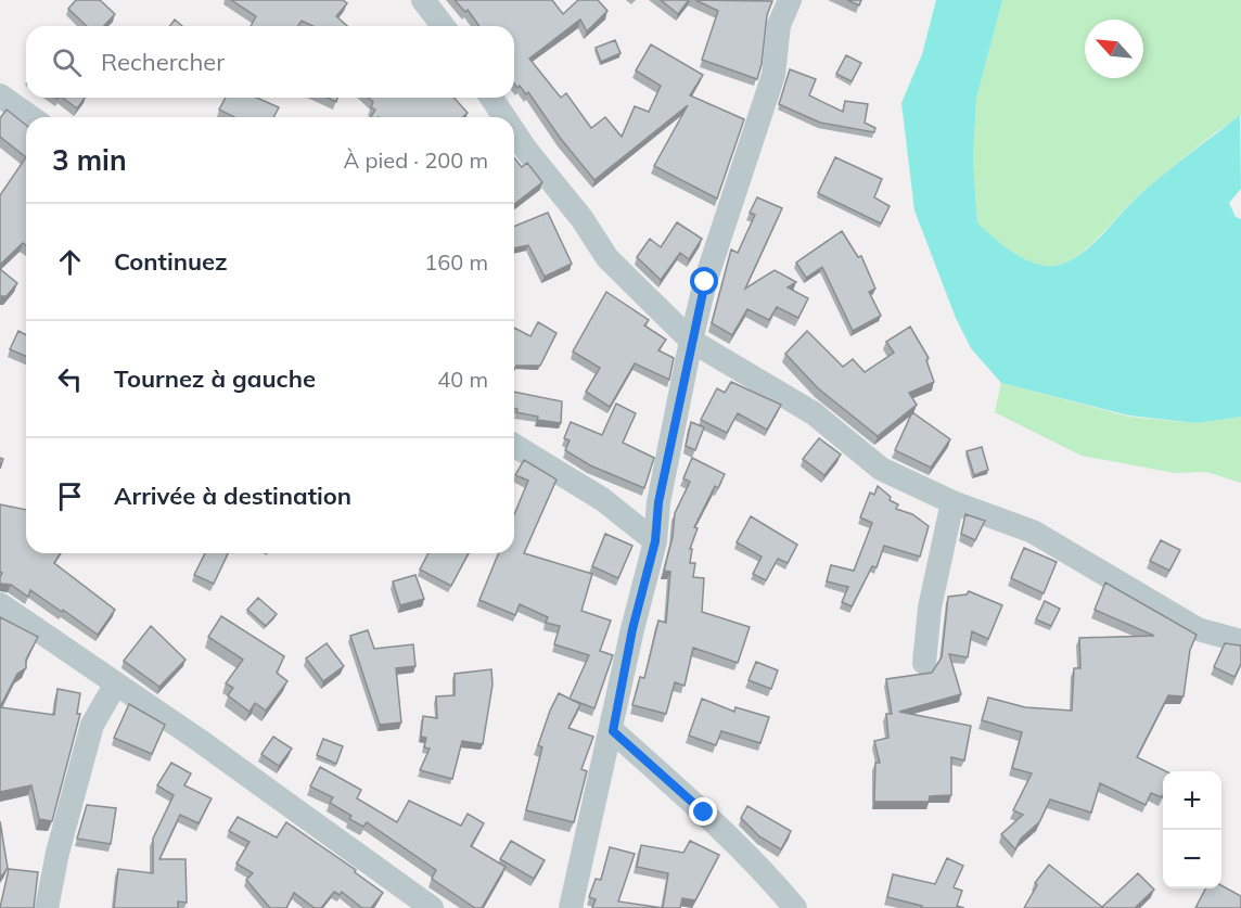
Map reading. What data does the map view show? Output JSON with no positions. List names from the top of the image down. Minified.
{"north":"top left","page":{"search":"Rechercher","heading":["3 min","À pied · 200 m"],"list":[["Continuez","160 m"],["Tournez à gauche","40 m"],"Arrivée à destination"],"map_buttons":["+","−"]}}
